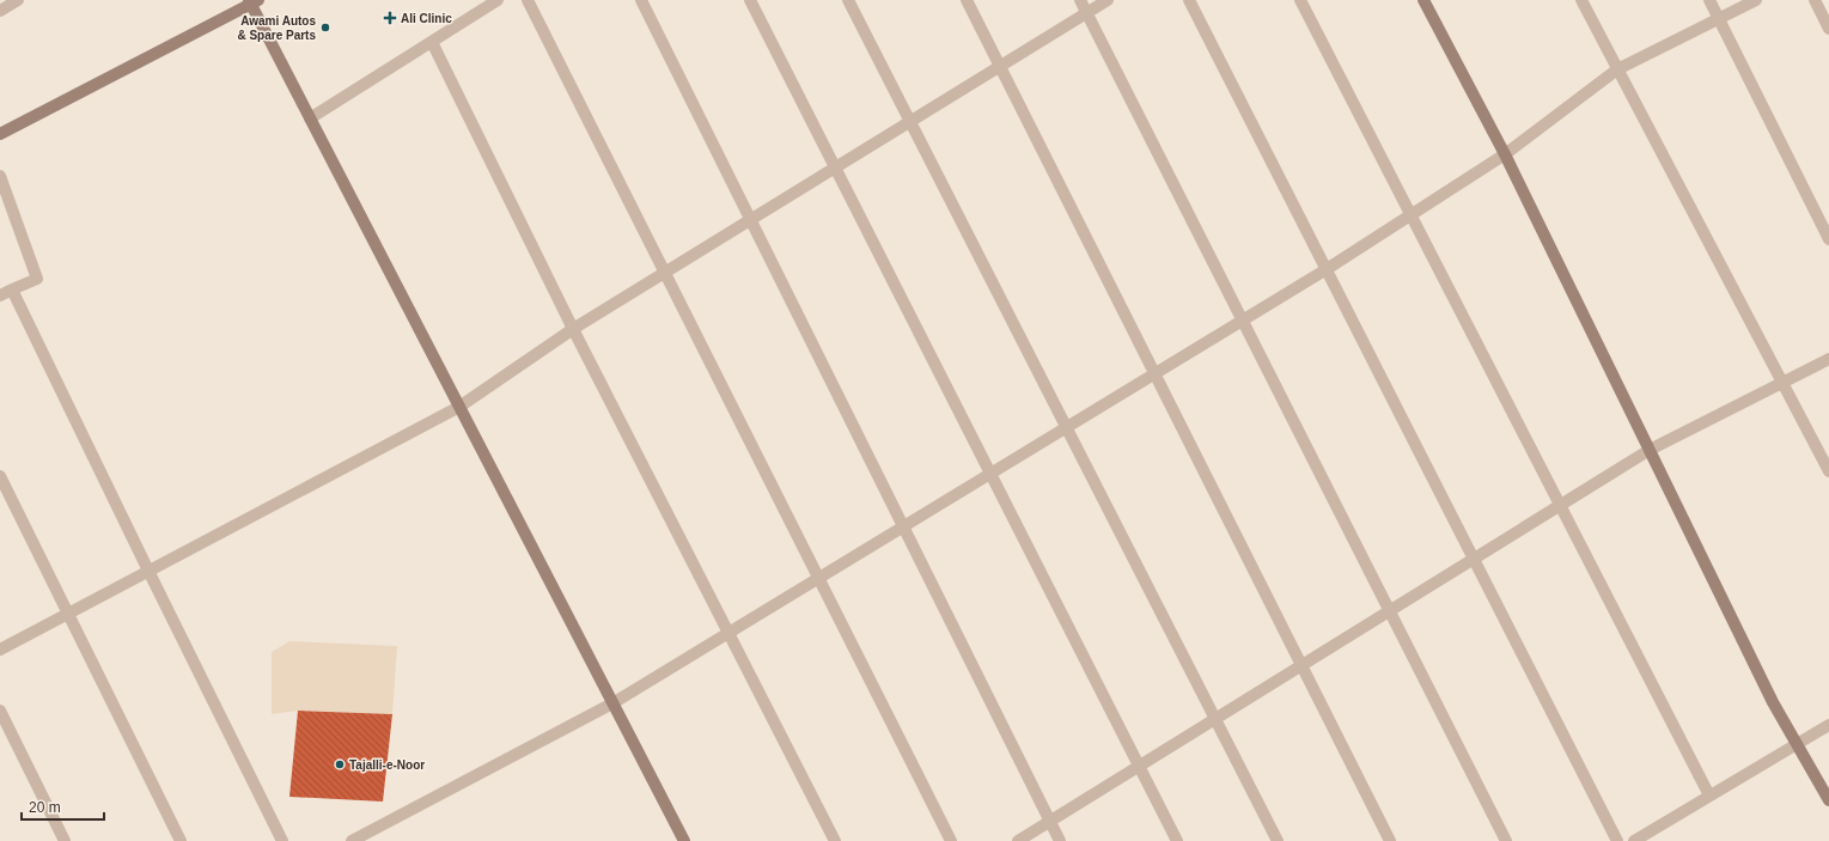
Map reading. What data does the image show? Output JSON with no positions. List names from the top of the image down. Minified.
{"places":{"health":["Ali Clinic"],"other":["Awami Autos & Spare Parts","Tajalli-e-Noor"]},"scale_bar":"20 m"}
